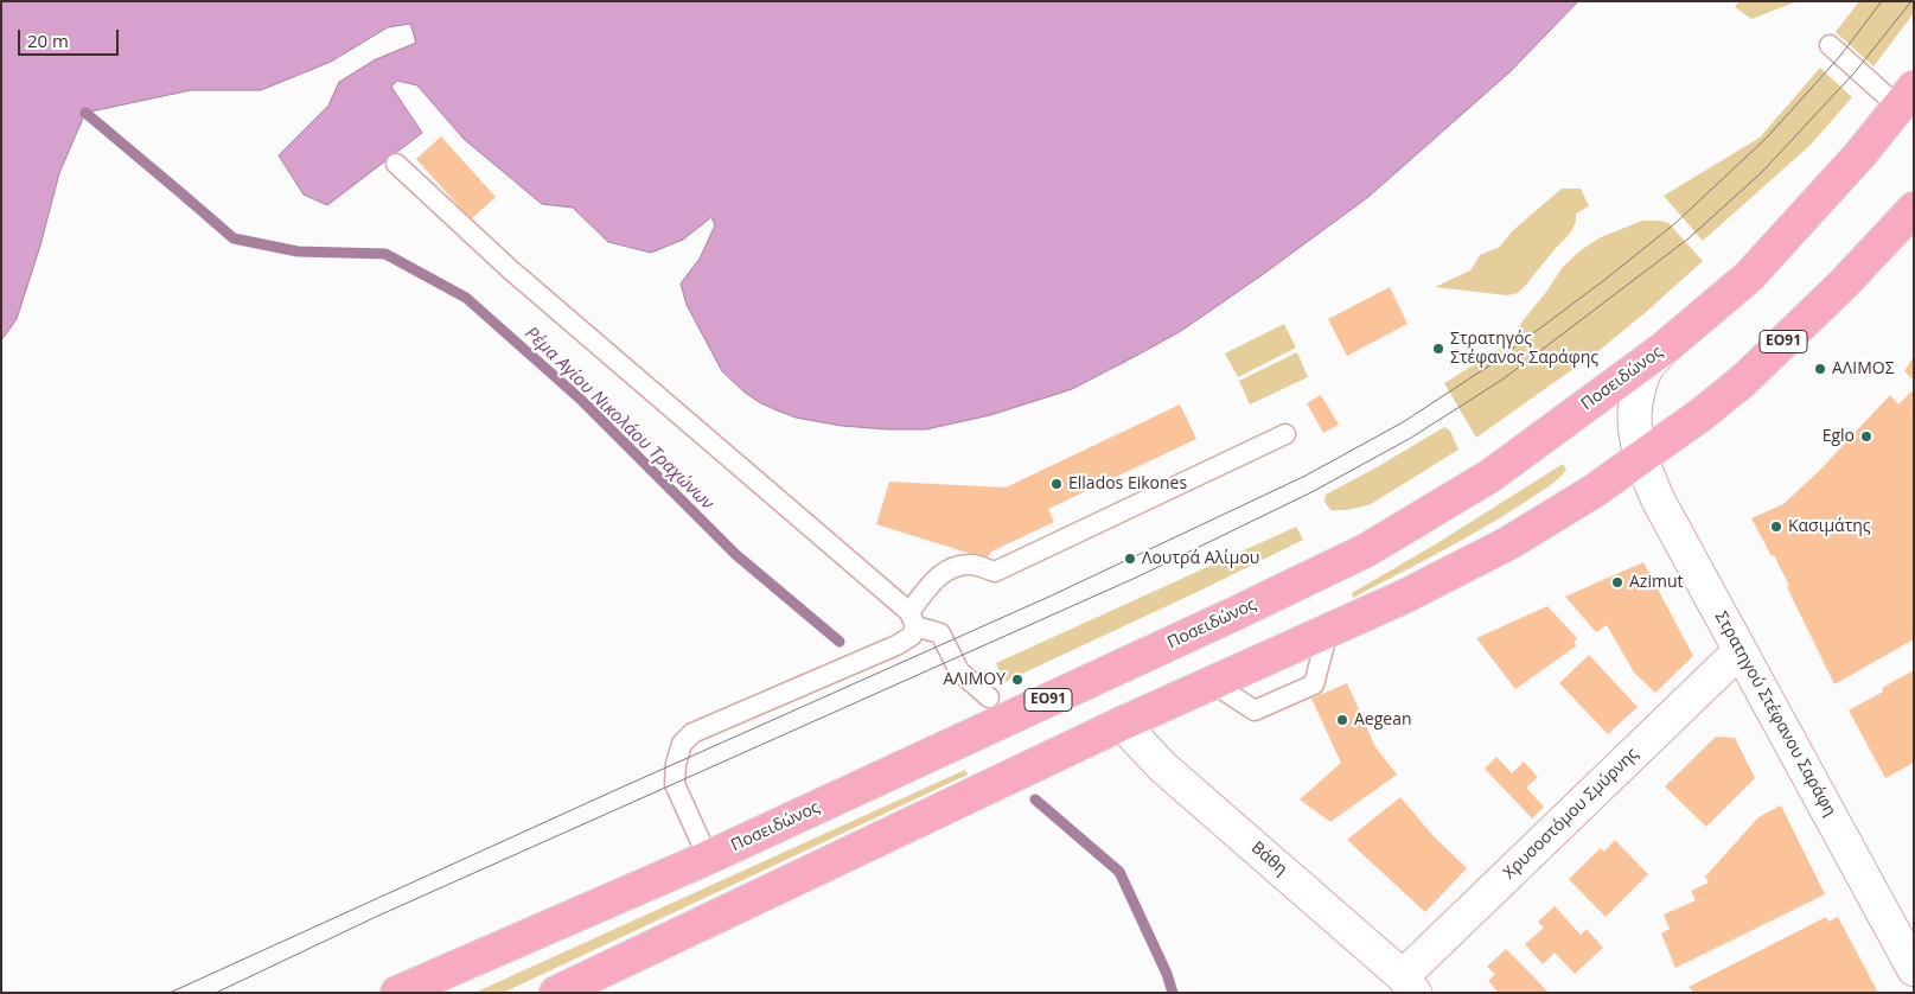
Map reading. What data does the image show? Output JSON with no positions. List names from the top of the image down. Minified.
{"streets":{"highway":["ΕΟ91","Ποσειδώνος"],"street":["Στρατηγού Στέφανου Σαράφη","Χρυσοστόμου Σμύρνης","Βάθη"]},"crossings":[["ΕΟ91","Στρατηγού Στέφανου Σαράφη"],["ΕΟ91","Βάθη"],["Ποσειδώνος","Στρατηγού Στέφανου Σαράφη"],["Στρατηγού Στέφανου Σαράφη","Χρυσοστόμου Σμύρνης"],["Χρυσοστόμου Σμύρνης","Βάθη"]],"water":["Ρέμα Αγίου Νικολάου Τραχώνων"],"places":["Στρατηγός Στέφανος Σαράφης","ΑΛΙΜΟΣ","Eglo","Ellados Eikones","Κασιμάτης","Λουτρά Αλίμου","Azimut","ΑΛΙΜΟΥ","Aegean"],"scale_bar":"20 m"}
